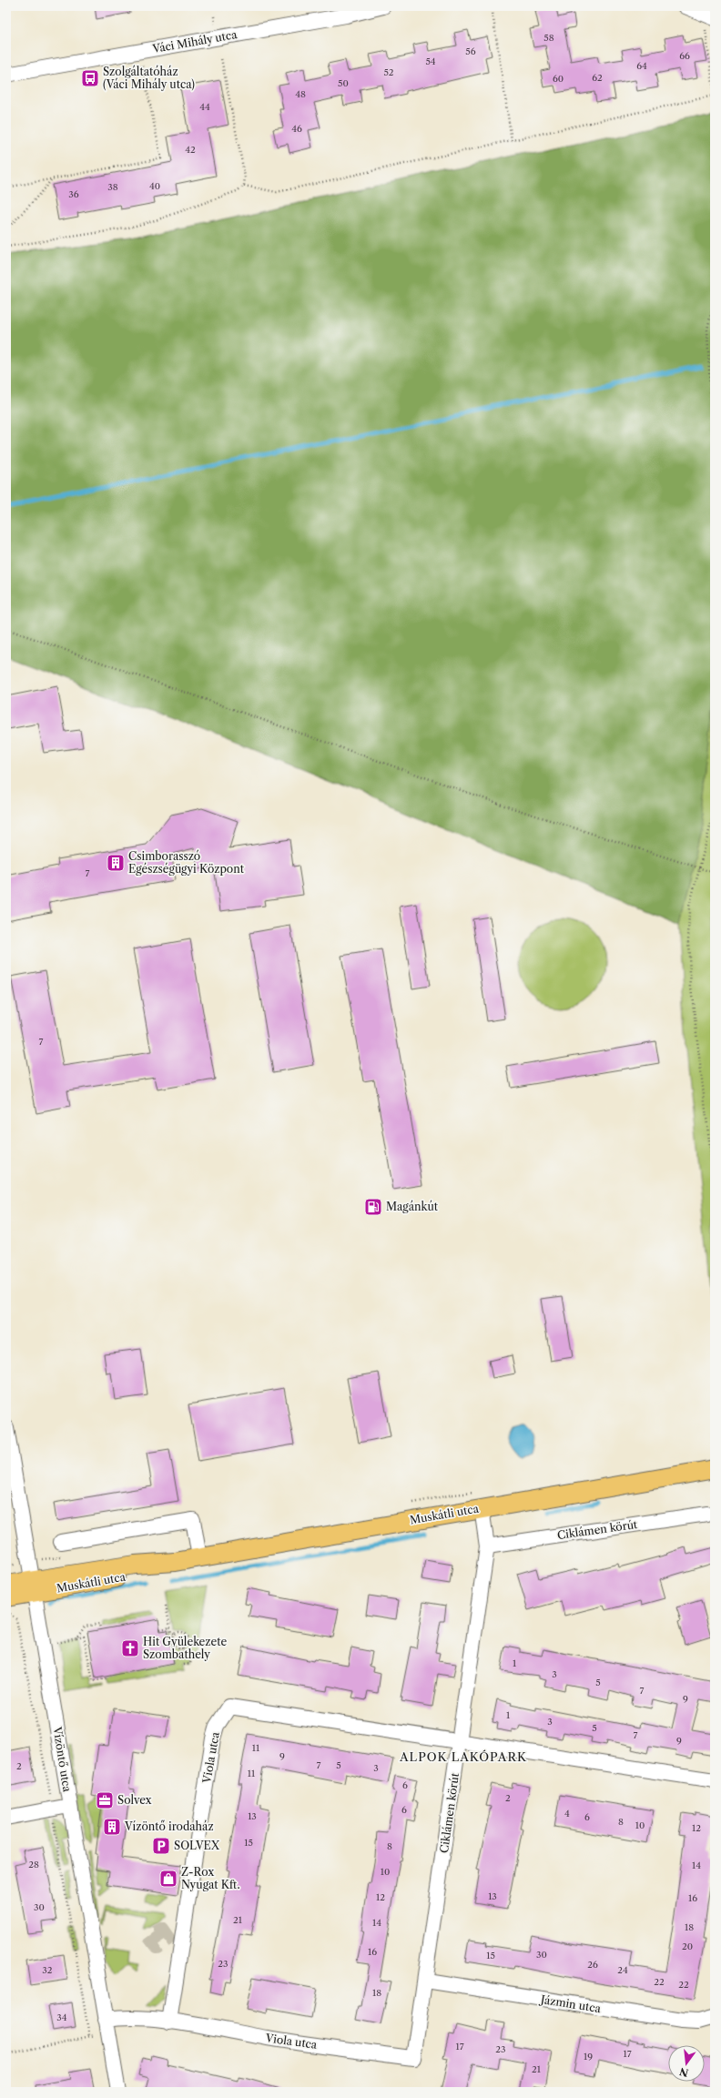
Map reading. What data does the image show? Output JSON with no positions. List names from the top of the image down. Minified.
{"streets":{"main road":["Muskátli utca"],"street":["Váci Mihály utca","Ciklámen körút","Viola utca","Vízöntő utca","Jázmin utca"]},"crossings":[["Muskátli utca","Ciklámen körút"],["Muskátli utca","Vízöntő utca"],["Ciklámen körút","Viola utca"],["Ciklámen körút","Jázmin utca"],["Viola utca","Vízöntő utca"]],"districts":["ALPOK LAKÓPARK"],"places":{"bus stop":["Szolgáltatóház (Váci Mihály utca)"],"building":["Csimborasszó Egészségügyi Központ","Vízöntő irodaház"],"fuel station":["Magánkút"],"church":["Hit Gyülekezete Szombathely"],"office":["Solvex"],"parking":["SOLVEX"],"shop":["Z-Rox Nyugat Kft."]},"house_numbers":["58","56","66","54","64","52","62","60","50","48","44","46","42","40","38","36","7","7","1","3","5","7","9","1","3","5","7","9","11","9","7","5","2","3","11","6","2","6","4","13","6","8","10","12","15","8","28","14","10","13","12","16","30","21","14","18","20","16","30","15","23","26","32","24","22","22","18","34","17","23","17","19","21"],"north":"bottom"}
